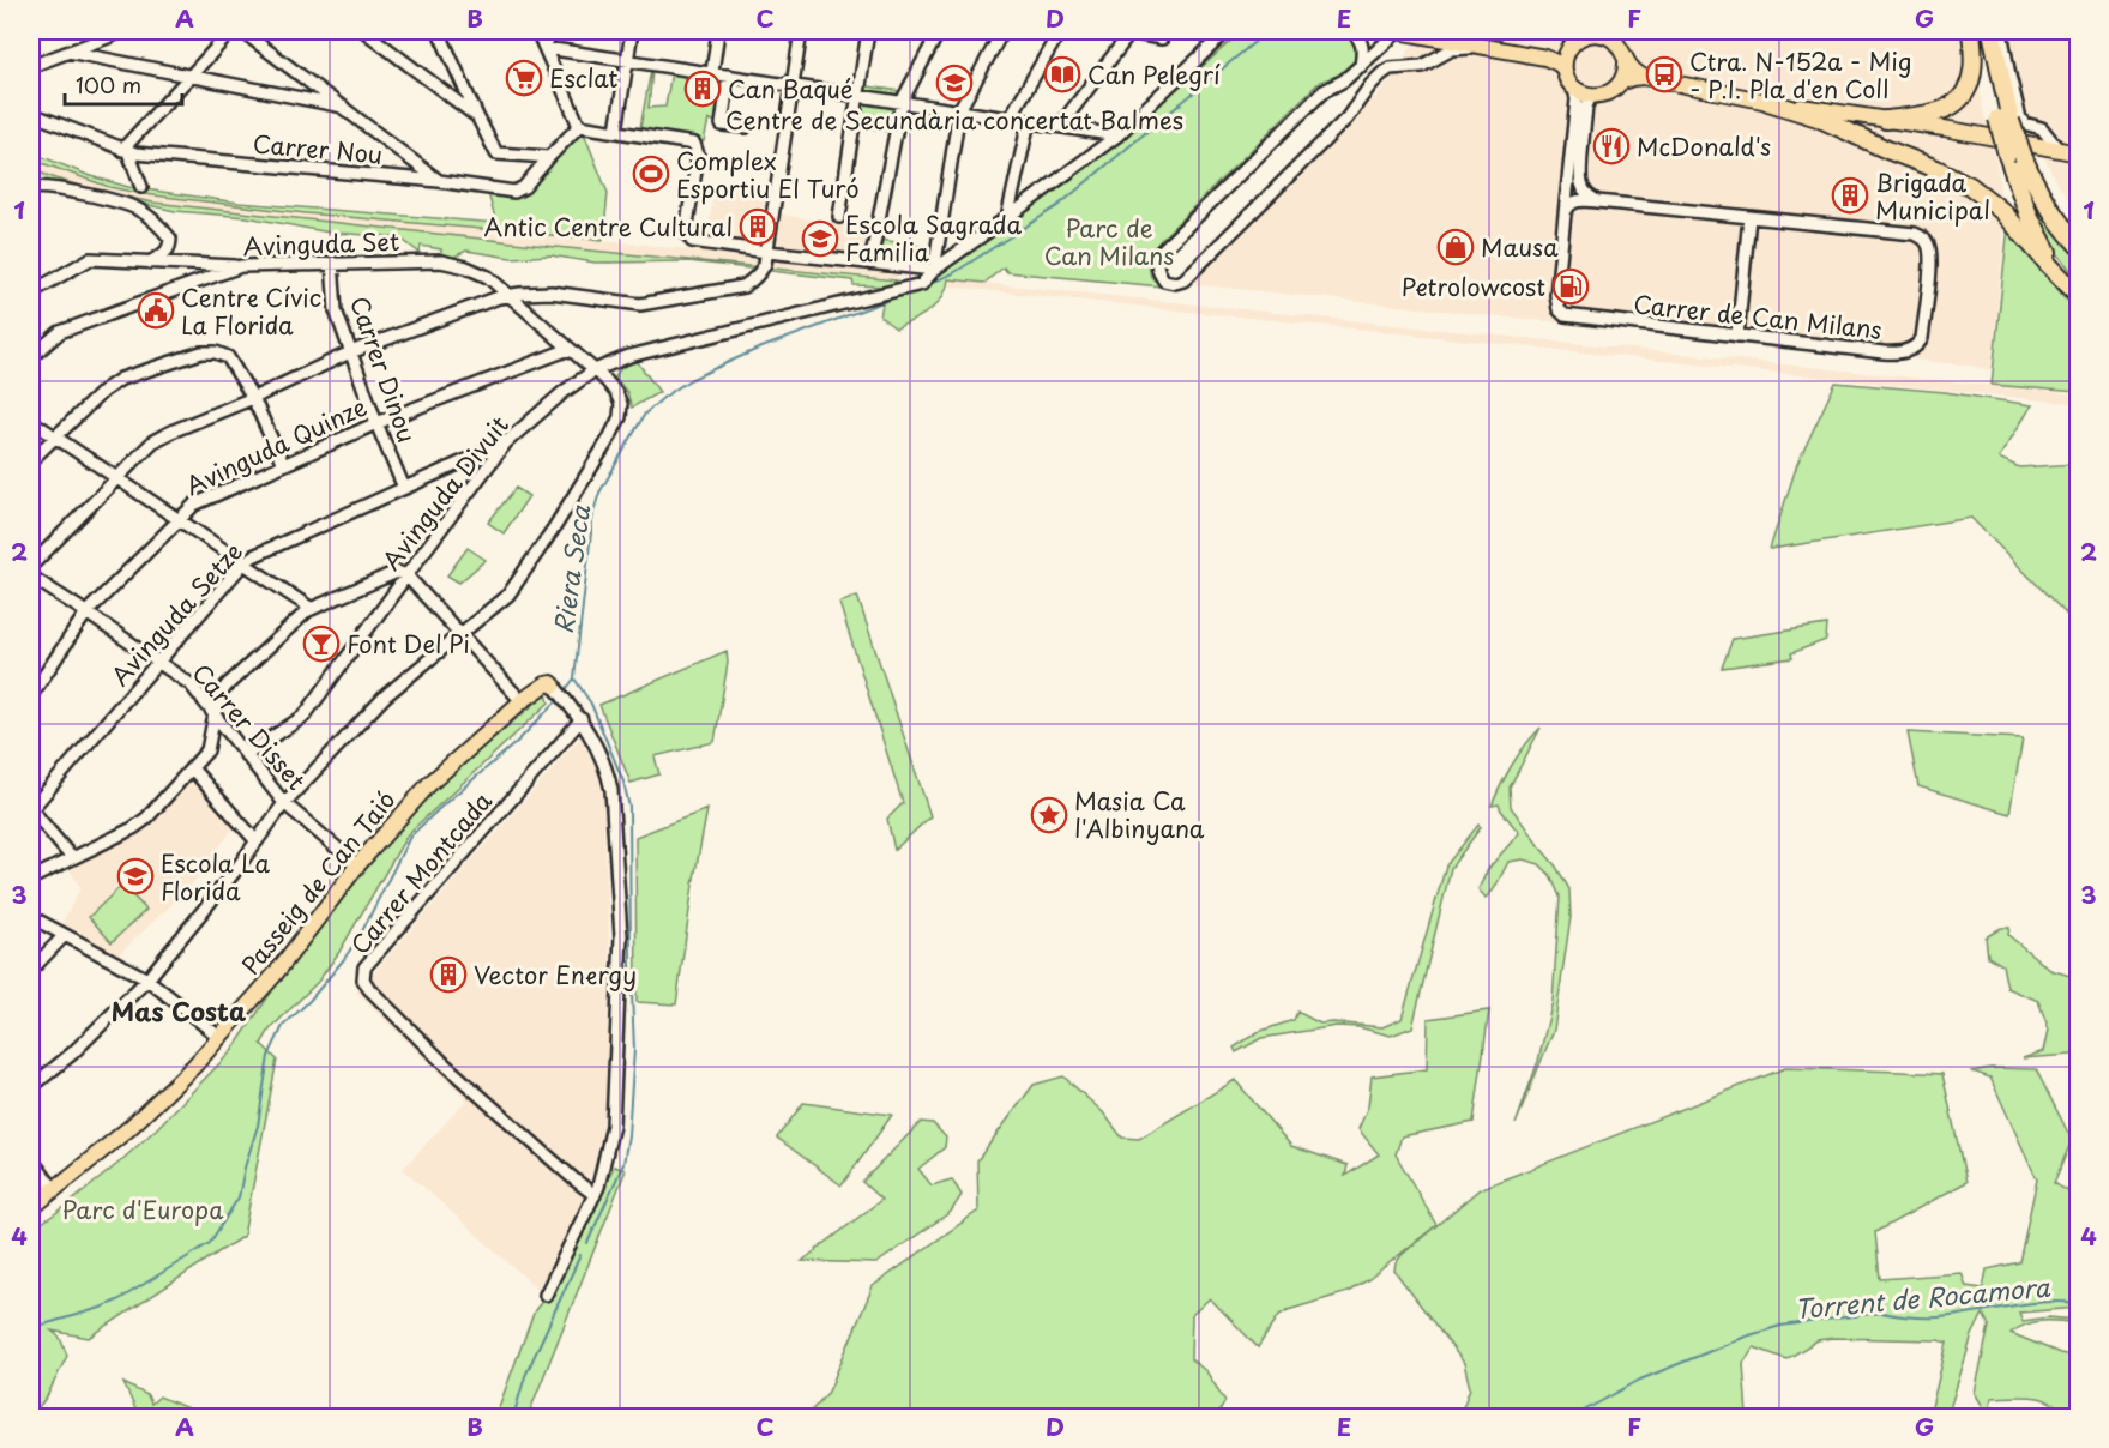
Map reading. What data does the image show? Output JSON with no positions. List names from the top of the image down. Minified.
{"streets":{"main road":["Passeig de Can Taió"],"street":["Carrer Nou","Avinguda Set","Carrer de Can Milans","Carrer Dinou","Avinguda Quinze","Avinguda Divuit","Avinguda Setze","Carrer Disset","Carrer Montcada"]},"crossings":[["Avinguda Set","Carrer Dinou"],["Avinguda Set","Avinguda Quinze"],["Avinguda Set","Avinguda Divuit"],["Carrer Dinou","Avinguda Quinze"],["Carrer Dinou","Avinguda Setze"],["Avinguda Quinze","Carrer Disset"],["Avinguda Divuit","Avinguda Setze"],["Avinguda Divuit","Carrer Disset"],["Avinguda Setze","Carrer Disset"],["Carrer Disset","Passeig de Can Taió"]],"districts":["Mas Costa"],"water":["Riera Seca","Torrent de Rocamora"],"parks":["Parc de Can Milans","Parc d'Europa"],"places":{"library":["Can Pelegrí"],"bus stop":["Ctra. N-152a - Mig - P.I. Pla d'en Coll"],"supermarket":["Esclat"],"school or university":["Centre de Secundària concertat Balmes","Escola Sagrada Familia","Escola La Florida"],"building":["Can Baqué","Brigada Municipal","Antic Centre Cultural","Vector Energy"],"restaurant":["McDonald's"],"sports":["Complex Esportiu El Turó"],"shop":["Mausa"],"fuel station":["Petrolowcost"],"public building":["Centre Cívic La Florida"],"bar":["Font Del Pi"],"place":["Masia Ca l'Albinyana"]},"scale_bar":"100 m","grid":{"columns":["A","B","C","D","E","F","G"],"rows":["1","2","3","4"]}}
